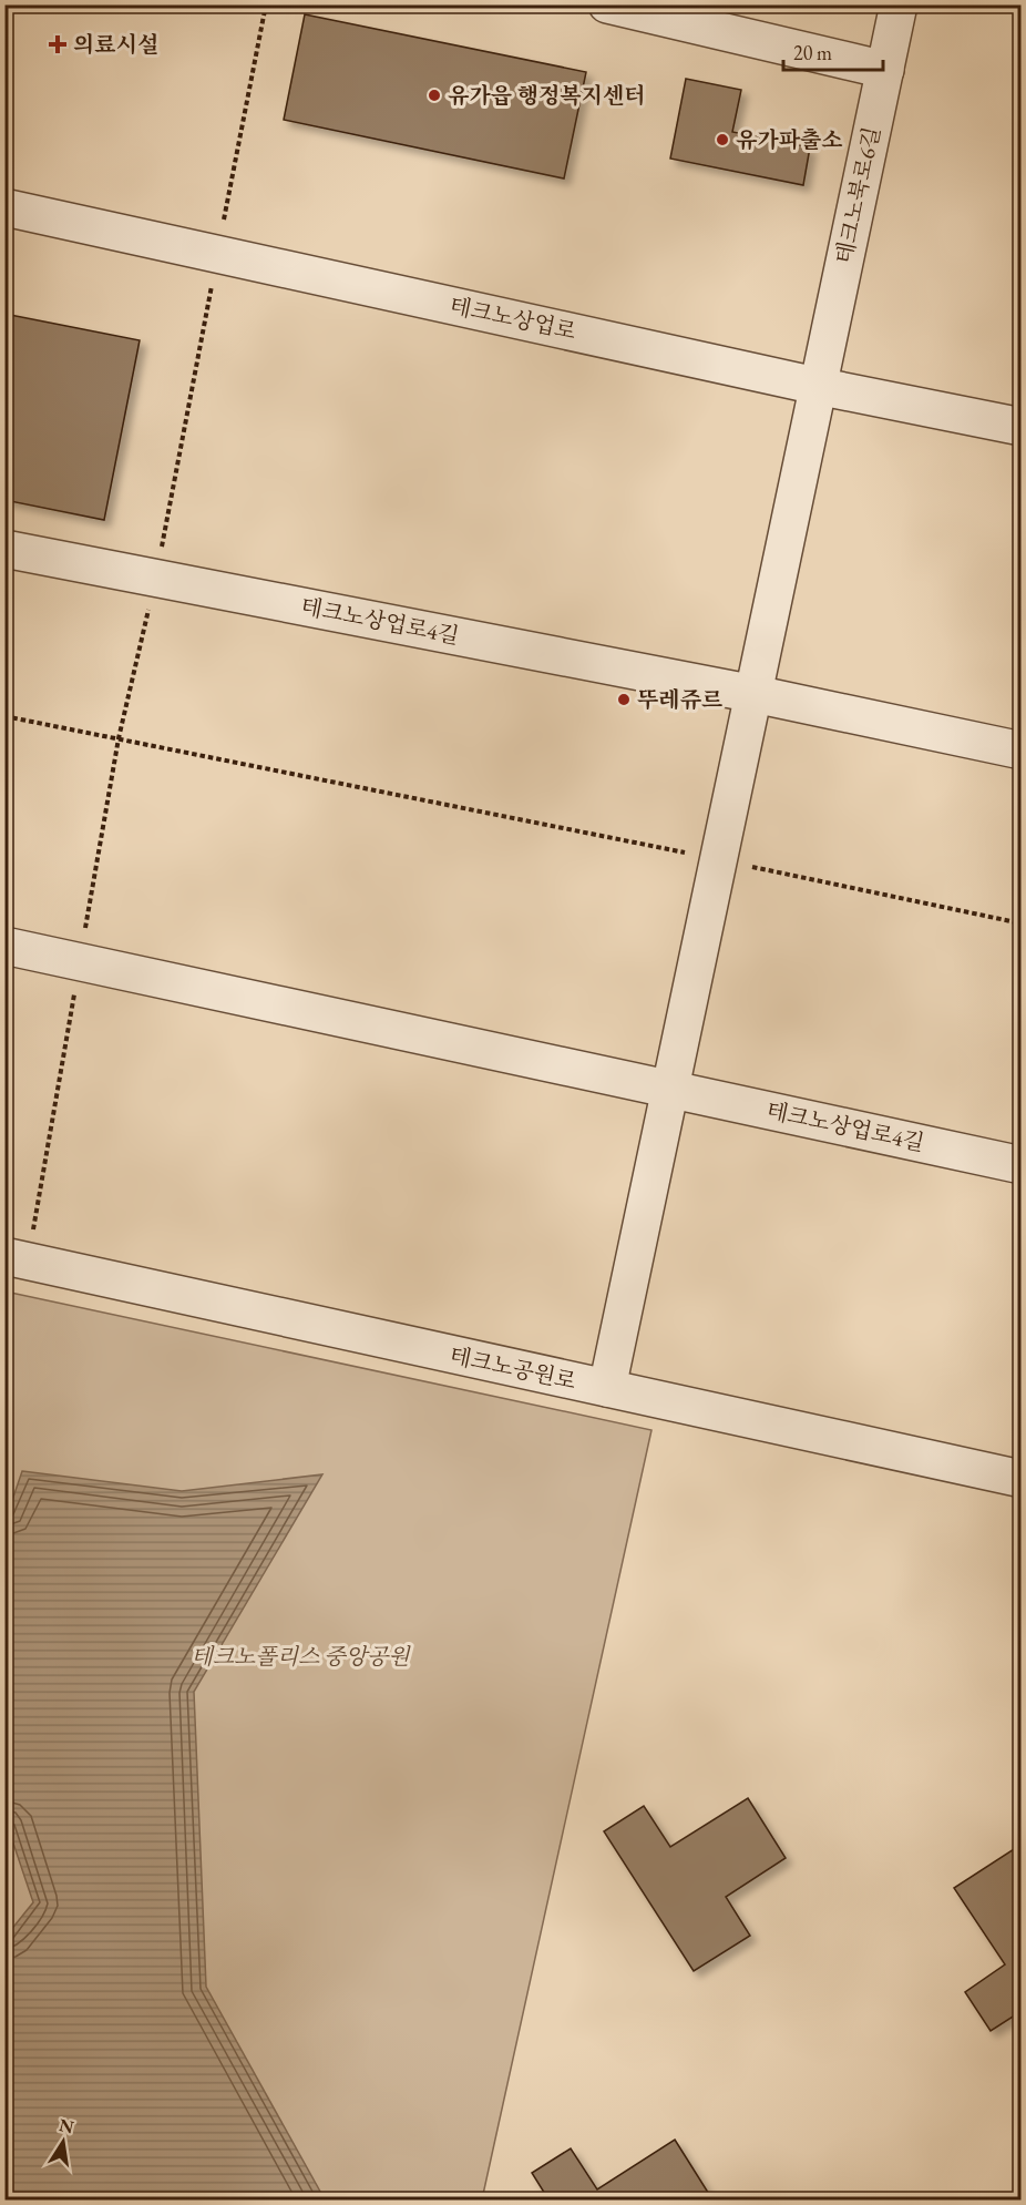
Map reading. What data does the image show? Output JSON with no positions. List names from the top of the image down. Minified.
{"streets":{"street":["테크노북로6길","테크노상업로","테크노상업로4길","테크노공원로"]},"crossings":[["테크노북로6길","테크노상업로"]],"parks":["테크노폴리스 중앙공원"],"places":{"health":["의료시설"],"other":["유가읍 행정복지센터","유가파출소","뚜레쥬르"]},"scale_bar":"20 m","north":"top"}
